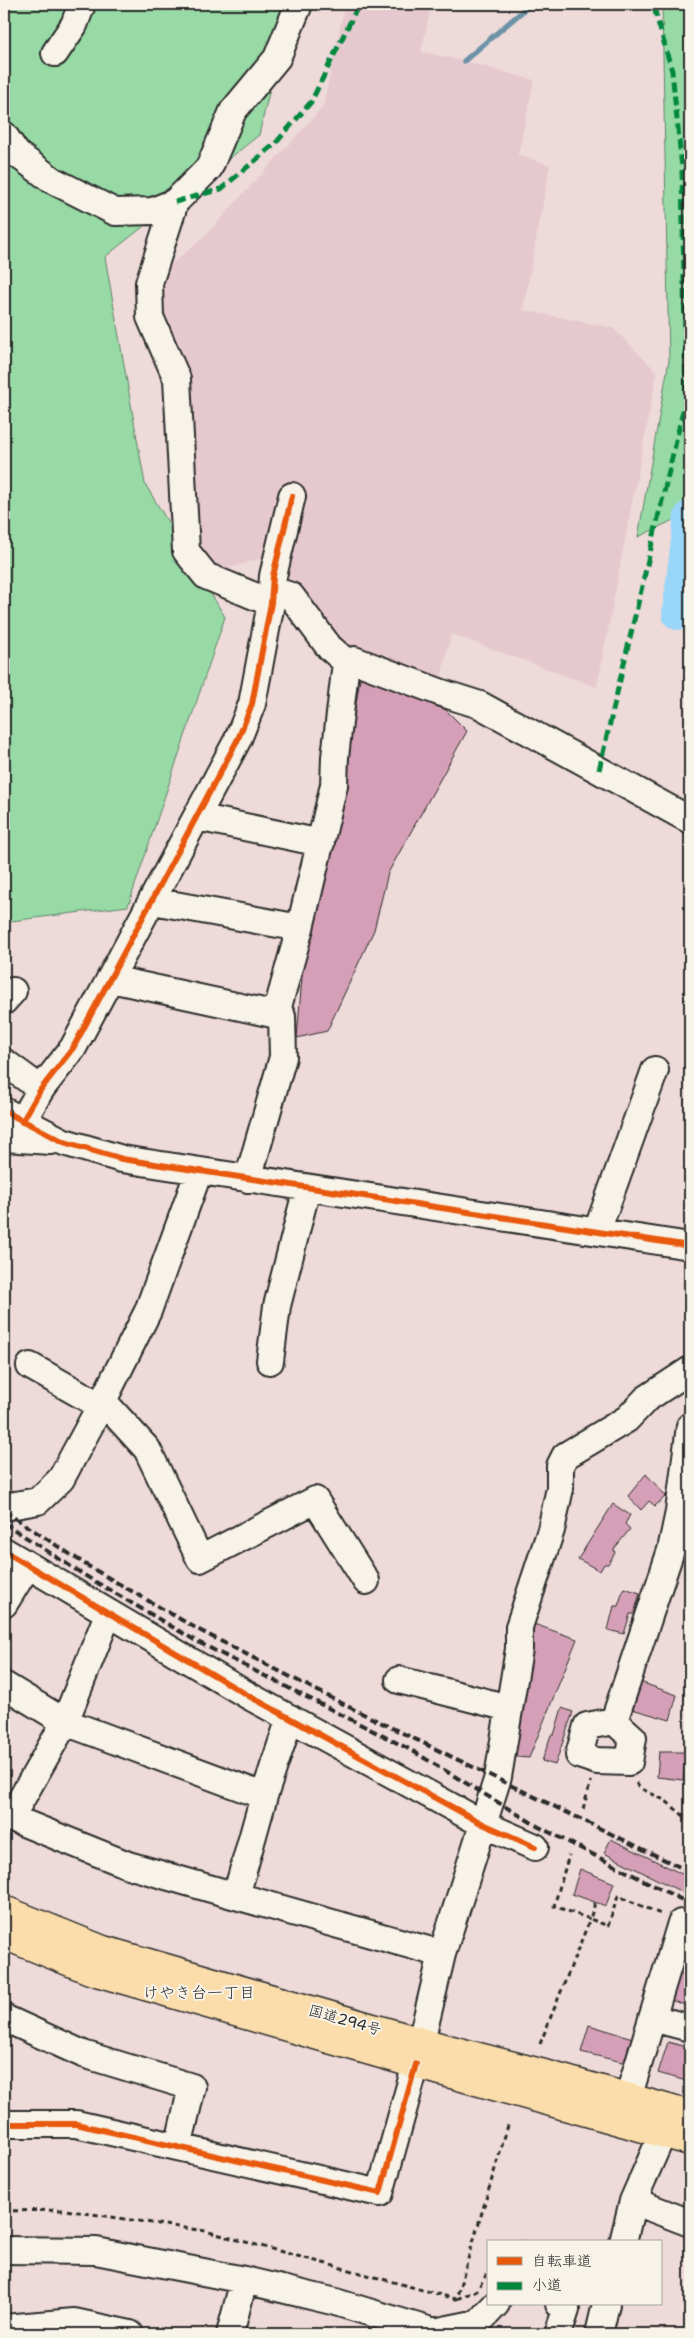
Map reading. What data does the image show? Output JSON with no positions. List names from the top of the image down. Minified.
{"streets":{"highway":["国道294号"]},"districts":["けやき台一丁目"],"legend":["自転車道","小道"]}
